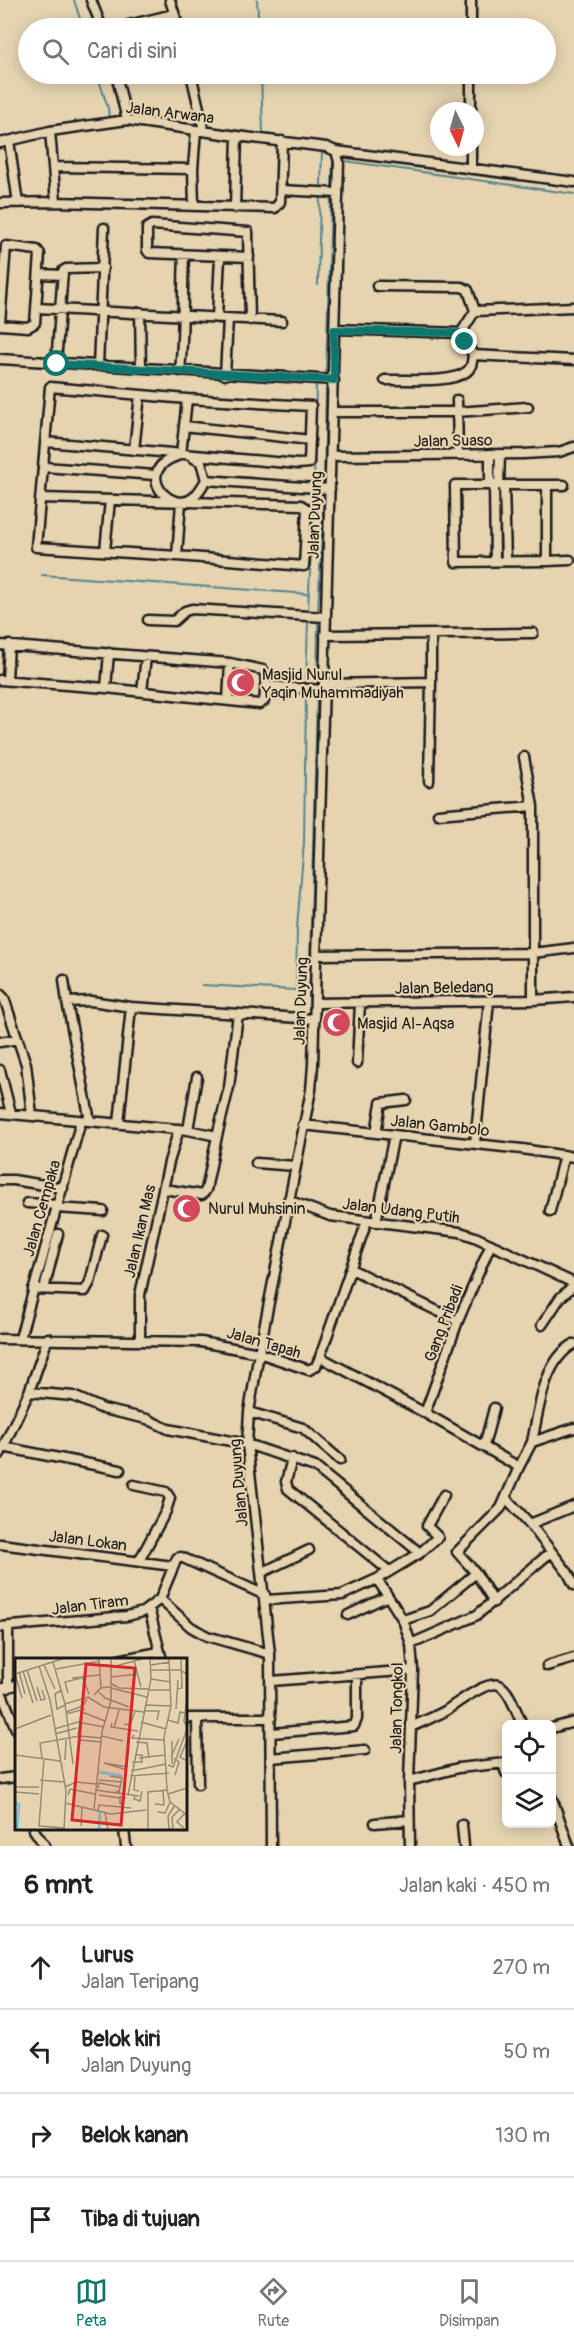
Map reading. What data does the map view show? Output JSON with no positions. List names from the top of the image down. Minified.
{"streets":{"street":["Jalan Arwana","Jalan Suaso","Jalan Duyung","Jalan Beledang","Jalan Gambolo","Jalan Cempaka","Jalan Udang Putih","Jalan Ikan Mas","Gang Pribadi","Jalan Tapah","Jalan Lokan","Jalan Tiram","Jalan Tongkol"]},"crossings":[["Jalan Arwana","Jalan Duyung"],["Jalan Suaso","Jalan Duyung"],["Jalan Duyung","Jalan Beledang"],["Jalan Duyung","Jalan Gambolo"],["Jalan Duyung","Jalan Udang Putih"],["Jalan Duyung","Jalan Tapah"],["Jalan Duyung","Jalan Lokan"],["Jalan Cempaka","Jalan Tapah"],["Jalan Udang Putih","Gang Pribadi"],["Jalan Ikan Mas","Jalan Tapah"],["Gang Pribadi","Jalan Tapah"]],"places":{"mosque":["Masjid Nurul Yaqin Muhammadiyah","Masjid Al-Aqsa","Nurul Muhsinin"]},"north":"bottom","page":{"search":"Cari di sini","heading":["6 mnt","Jalan kaki · 450 m"],"list":[["Lurus","Jalan Teripang","270 m"],["Belok kiri","Jalan Duyung","50 m"],["Belok kanan","130 m"],"Tiba di tujuan"],"nav":["Peta","Rute","Disimpan"]}}
